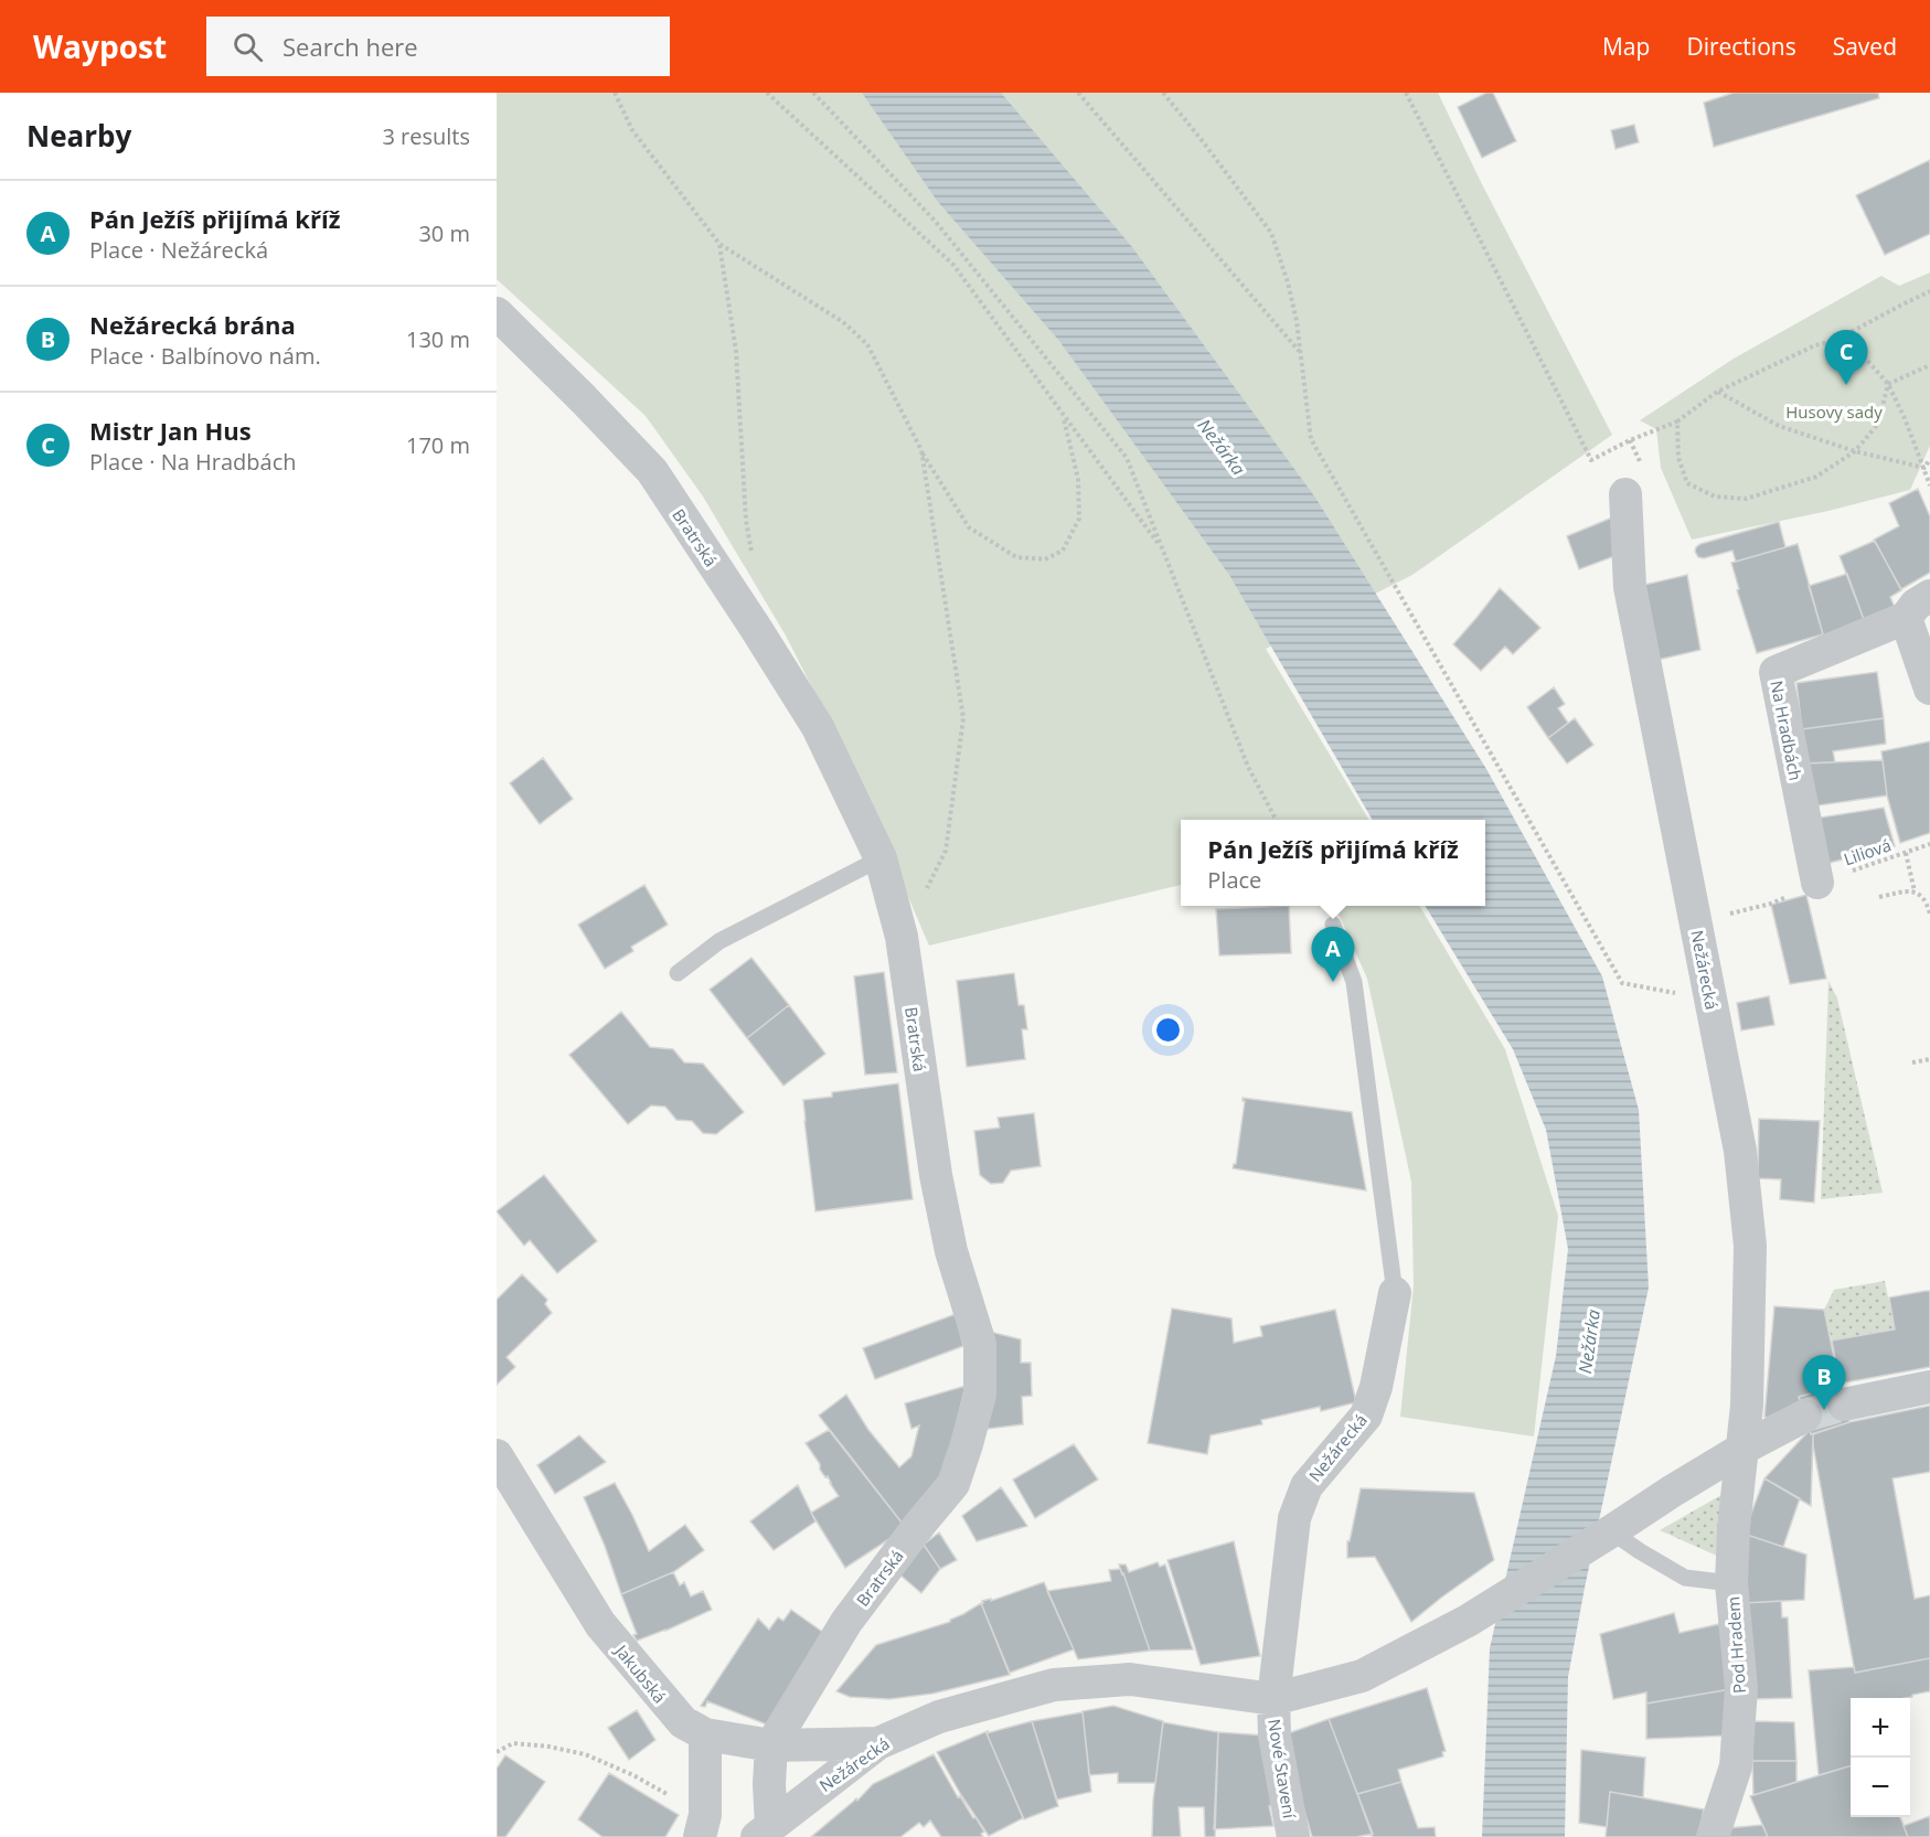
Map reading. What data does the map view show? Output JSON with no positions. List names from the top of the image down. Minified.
{"streets":{"street":["Bratrská","Na Hradbách","Nežárecká","Pod Hradem","Jakubská","Nové Stavení"],"path":["Liliová"]},"crossings":[["Bratrská","Nežárecká"],["Bratrská","Jakubská"],["Na Hradbách","Liliová"],["Nežárecká","Pod Hradem"],["Nežárecká","Jakubská"],["Nežárecká","Nové Stavení"]],"water":["Nežárka"],"parks":["Husovy sady"],"page":{"header":"Waypost","search":"Search here","nav":["Map","Directions","Saved"],"heading":["Nearby","3 results"],"list":[{"mark":"A","name":"Pán Ježíš přijímá kříž","note":"Place · Nežárecká","value":"30 m"},{"mark":"B","name":"Nežárecká brána","note":"Place · Balbínovo nám.","value":"130 m"},{"mark":"C","name":"Mistr Jan Hus","note":"Place · Na Hradbách","value":"170 m"}],"pins":["C","A","B"],"popup":["Pán Ježíš přijímá kříž","Place"],"map_buttons":["+","−"]}}
